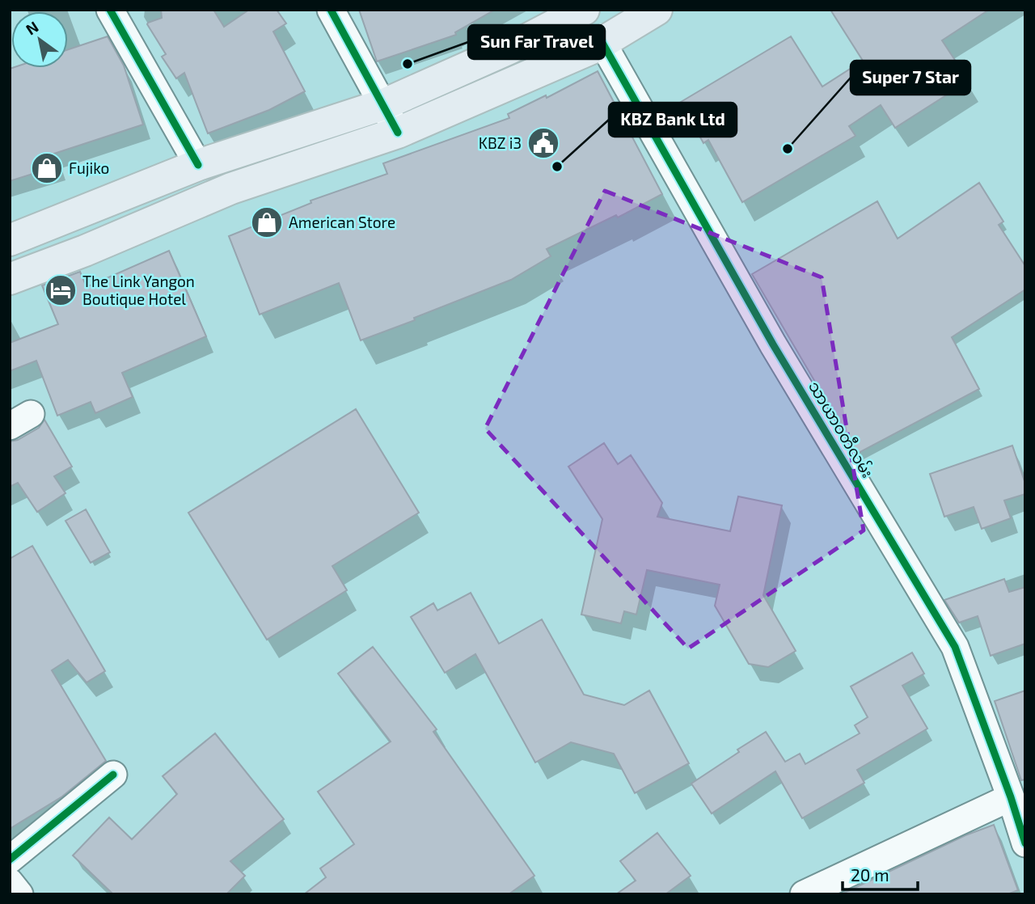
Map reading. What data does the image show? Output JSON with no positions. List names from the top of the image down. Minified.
{"streets":{"street":["သာယာဝတီလမ်း"]},"places":{"other":["Sun Far Travel","Super 7 Star","KBZ Bank Ltd"],"public building":["KBZ i3"],"shop":["Fujiko","American Store"],"hotel":["The Link Yangon Boutique Hotel"]},"scale_bar":"20 m","north":"top left"}
